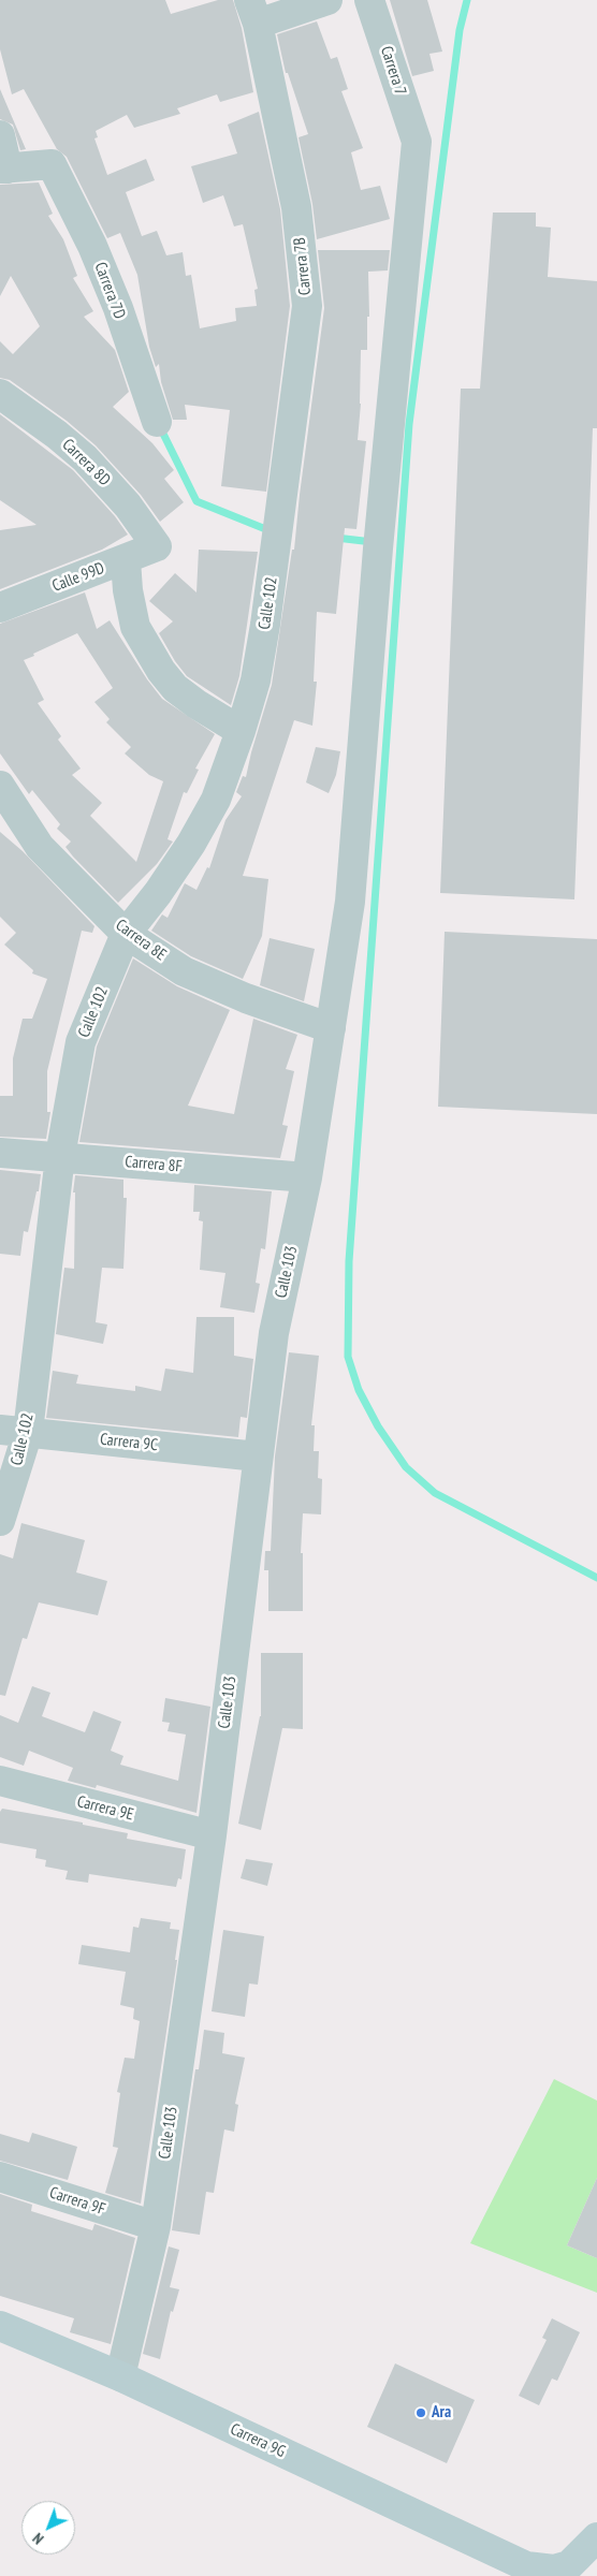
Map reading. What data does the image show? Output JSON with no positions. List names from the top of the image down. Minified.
{"streets":{"street":["Carrera 7","Carrera 7B","Carrera 7D","Carrera 8D","Calle 99D","Calle 102","Carrera 8E","Carrera 8F","Calle 103","Carrera 9C","Carrera 9E","Carrera 9F","Carrera 9G"]},"crossings":[["Carrera 7","Calle 103"],["Carrera 7B","Calle 102"],["Carrera 8D","Calle 99D"],["Calle 102","Carrera 8E"],["Calle 102","Carrera 8F"],["Calle 102","Carrera 9C"],["Carrera 8E","Calle 103"],["Carrera 8F","Calle 103"],["Calle 103","Carrera 9C"],["Calle 103","Carrera 9E"],["Calle 103","Carrera 9F"],["Calle 103","Carrera 9G"]],"places":["Ara"],"north":"bottom left"}
